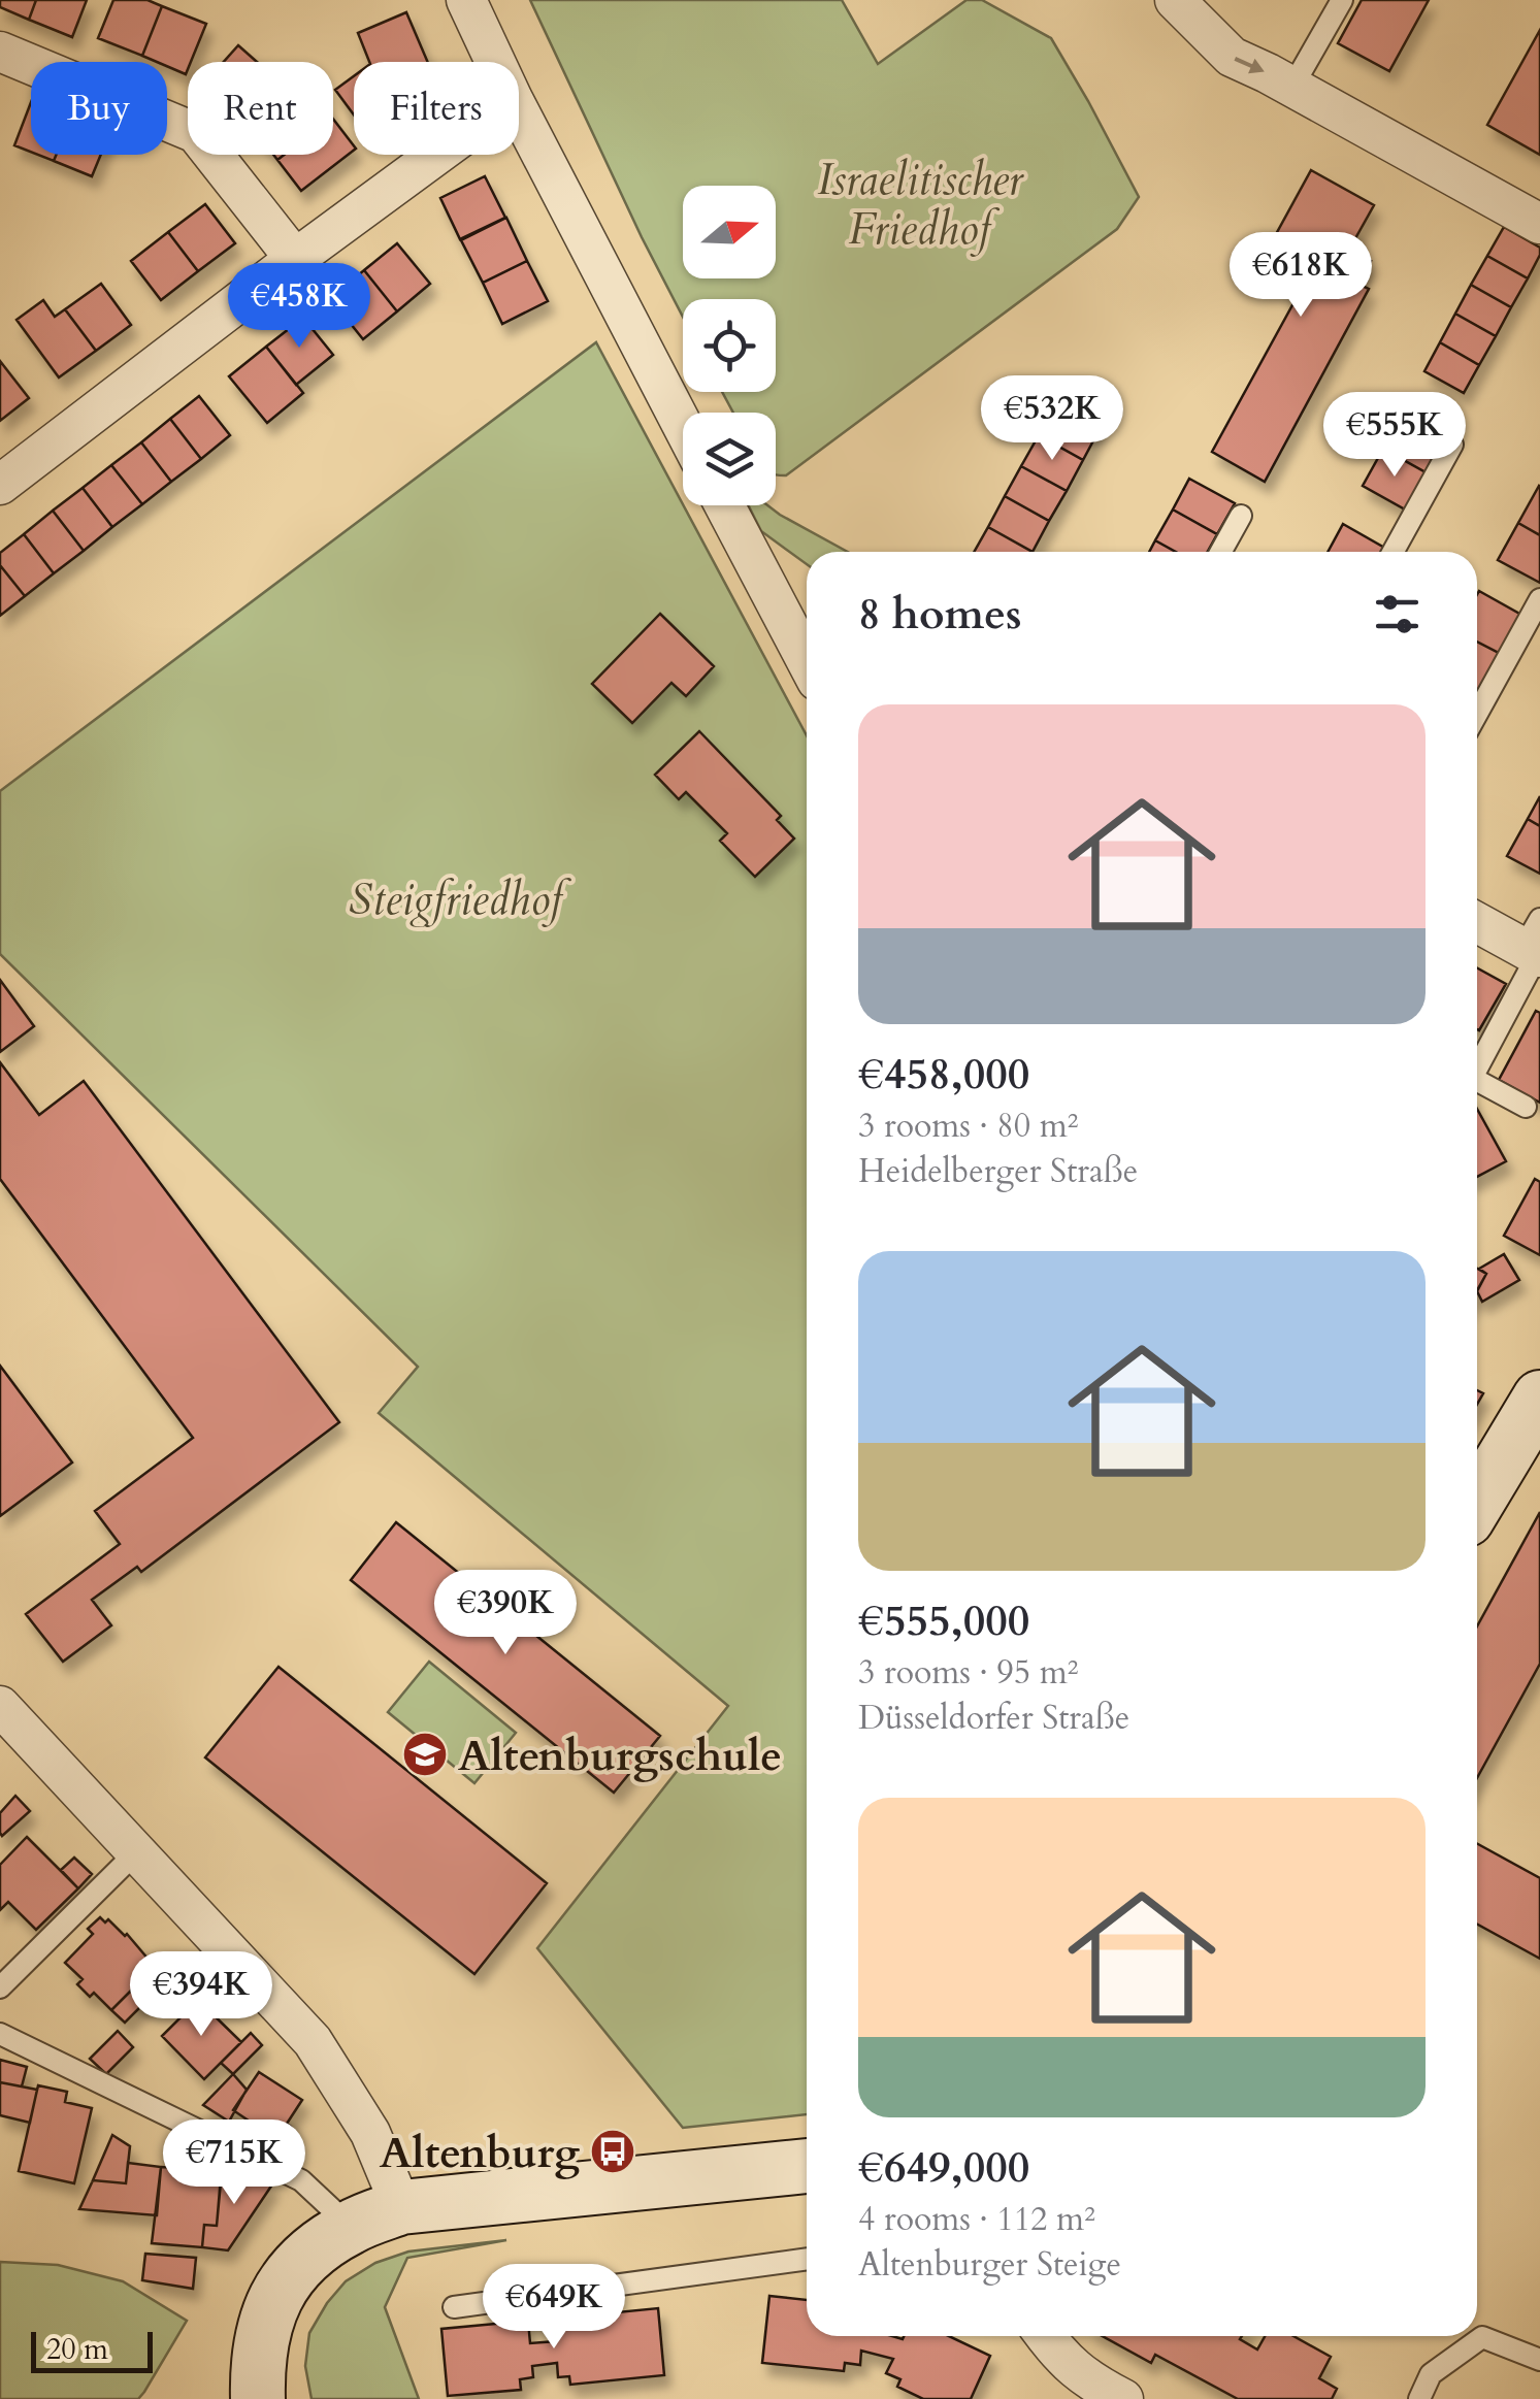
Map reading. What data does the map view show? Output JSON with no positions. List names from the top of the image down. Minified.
{"parks":["Israelitischer Friedhof","Steigfriedhof"],"places":{"school or university":["Altenburgschule"],"bus stop":["Altenburg"]},"scale_bar":"20 m","north":"right","page":{"chip":["Buy","Rent","Filters"],"price":["€618K","€458K","€532K","€555K","€390K","€394K","€715K","€649K"],"heading":"8 homes","list":[{"name":"€458,000","note":"3 rooms · 80 m² · Heidelberger Straße"},{"name":"€555,000","note":"3 rooms · 95 m² · Düsseldorfer Straße"},{"name":"€649,000","note":"4 rooms · 112 m² · Altenburger Steige"}],"scale":"20 m"}}
